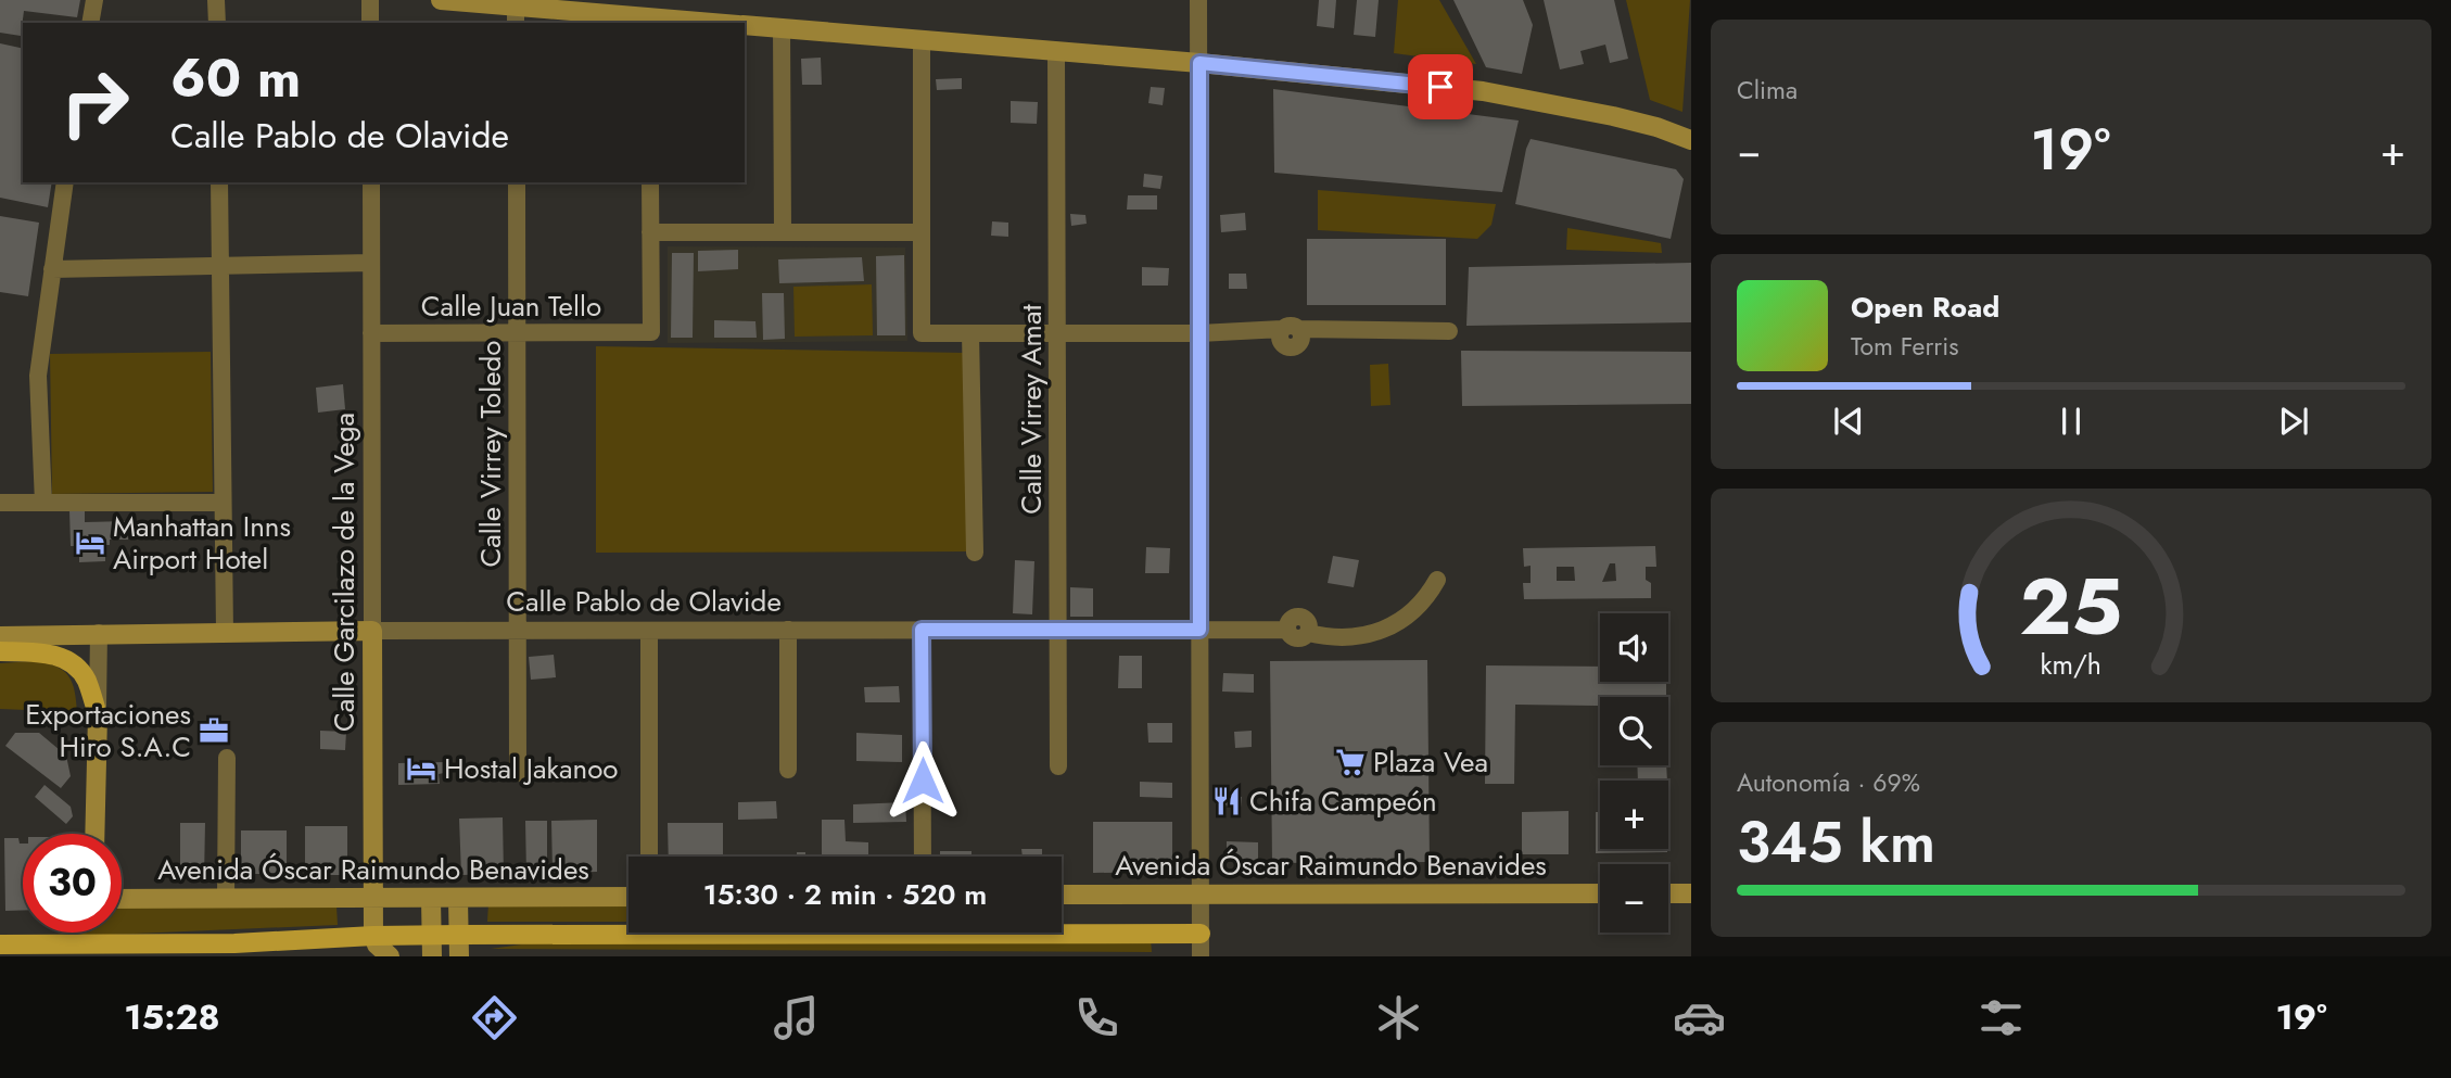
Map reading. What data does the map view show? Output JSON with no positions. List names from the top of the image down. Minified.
{"streets":{"street":["Calle Juan Tello","Calle Virrey Amat","Calle Virrey Toledo","Calle Garcilazo de la Vega","Calle Pablo de Olavide","Avenida Óscar Raimundo Benavides"]},"crossings":[["Calle Juan Tello","Calle Virrey Toledo"],["Calle Juan Tello","Calle Garcilazo de la Vega"],["Calle Virrey Amat","Calle Pablo de Olavide"],["Calle Virrey Toledo","Calle Pablo de Olavide"],["Calle Garcilazo de la Vega","Calle Pablo de Olavide"],["Calle Garcilazo de la Vega","Avenida Óscar Raimundo Benavides"]],"places":{"hotel":["Manhattan Inns Airport Hotel","Hostal Jakanoo"],"office":["Exportaciones Hiro S.A.C"],"supermarket":["Plaza Vea"],"restaurant":["Chifa Campeón"]},"page":{"tile":["Clima",["Autonomía · 69%","345 km"]],"turn":["60 m","Calle Pablo de Olavide"],"heat":["−","19°","+"],"song":["Open Road","Tom Ferris"],"map_buttons":["+","−"],"limit":"30","trip":"15:30 · 2 min · 520 m","tabs":["15:28","19°"],"gauge":["25","km/h"]}}
